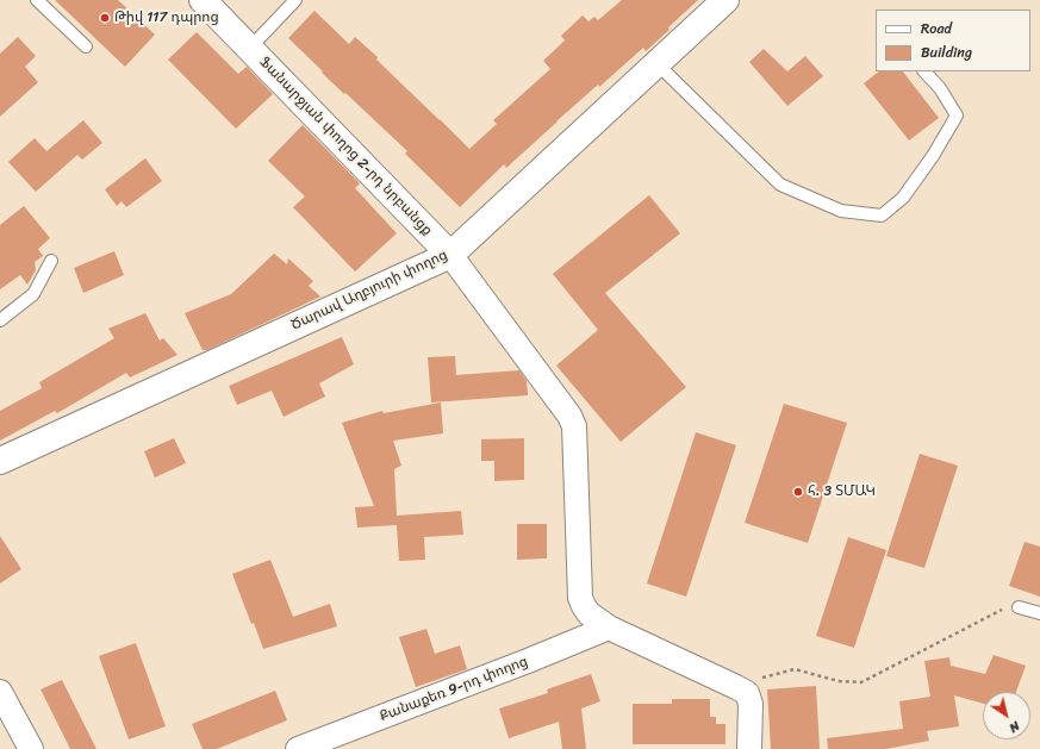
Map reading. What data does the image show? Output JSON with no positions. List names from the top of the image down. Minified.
{"streets":{"street":["Ֆանարջյան փողոց 2-րդ նրբանցք","Ծարավ Աղբյուրի փողոց","Քանաքեռ 9-րդ փողոց"]},"crossings":[["Ֆանարջյան փողոց 2-րդ նրբանցք","Ծարավ Աղբյուրի փողոց"],["Ֆանարջյան փողոց 2-րդ նրբանցք","Քանաքեռ 9-րդ փողոց"]],"places":["Թիվ 117 դպրոց","հ. 3 ՏՄԱԿ"],"legend":["Road","Building"],"north":"bottom right"}
